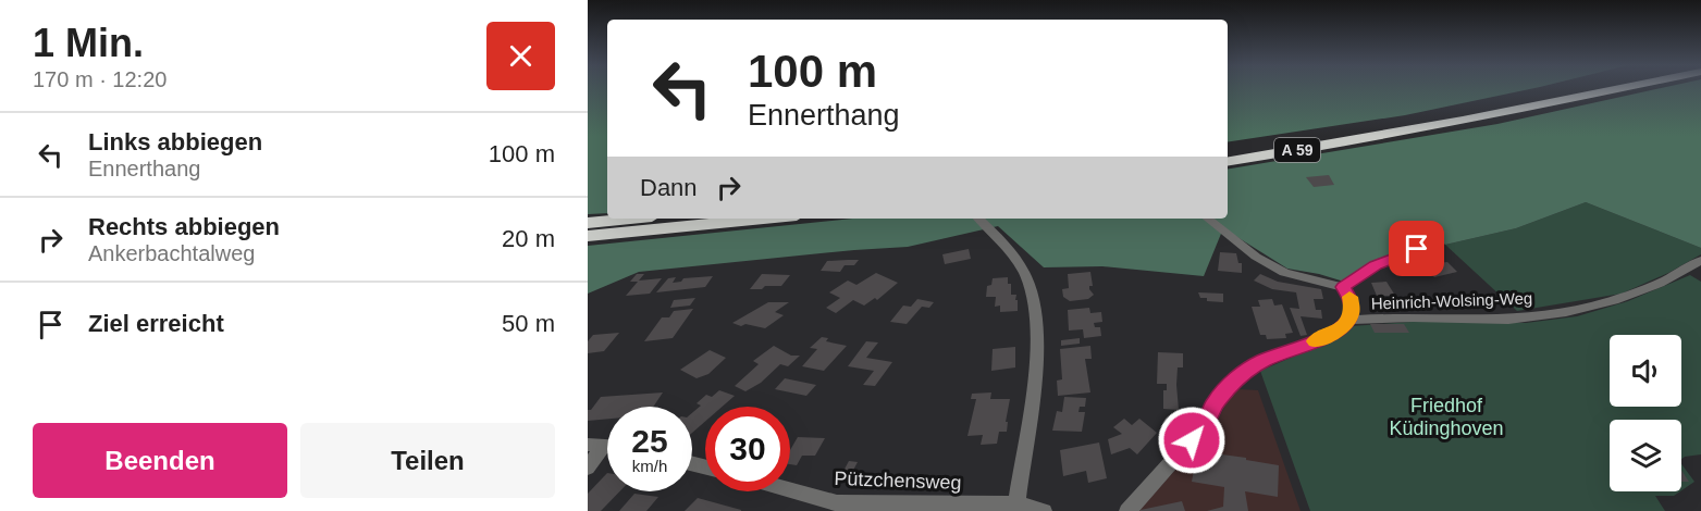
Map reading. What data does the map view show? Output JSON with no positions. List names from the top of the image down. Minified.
{"streets":{"highway":["A 59"],"street":["Heinrich-Wolsing-Weg","Pützchensweg"]},"parks":["Friedhof Küdinghoven"],"page":{"heading":["1 Min.","170 m · 12:20"],"turn":["100 m","Ennerthang"],"list":[{"name":"Links abbiegen","note":"Ennerthang","value":"100 m"},{"name":"Rechts abbiegen","note":"Ankerbachtalweg","value":"20 m"},{"name":"Ziel erreicht","value":"50 m"}],"then":"Dann","speed":"25 km/h","limit":"30","buttons":["Beenden","Teilen"]}}
